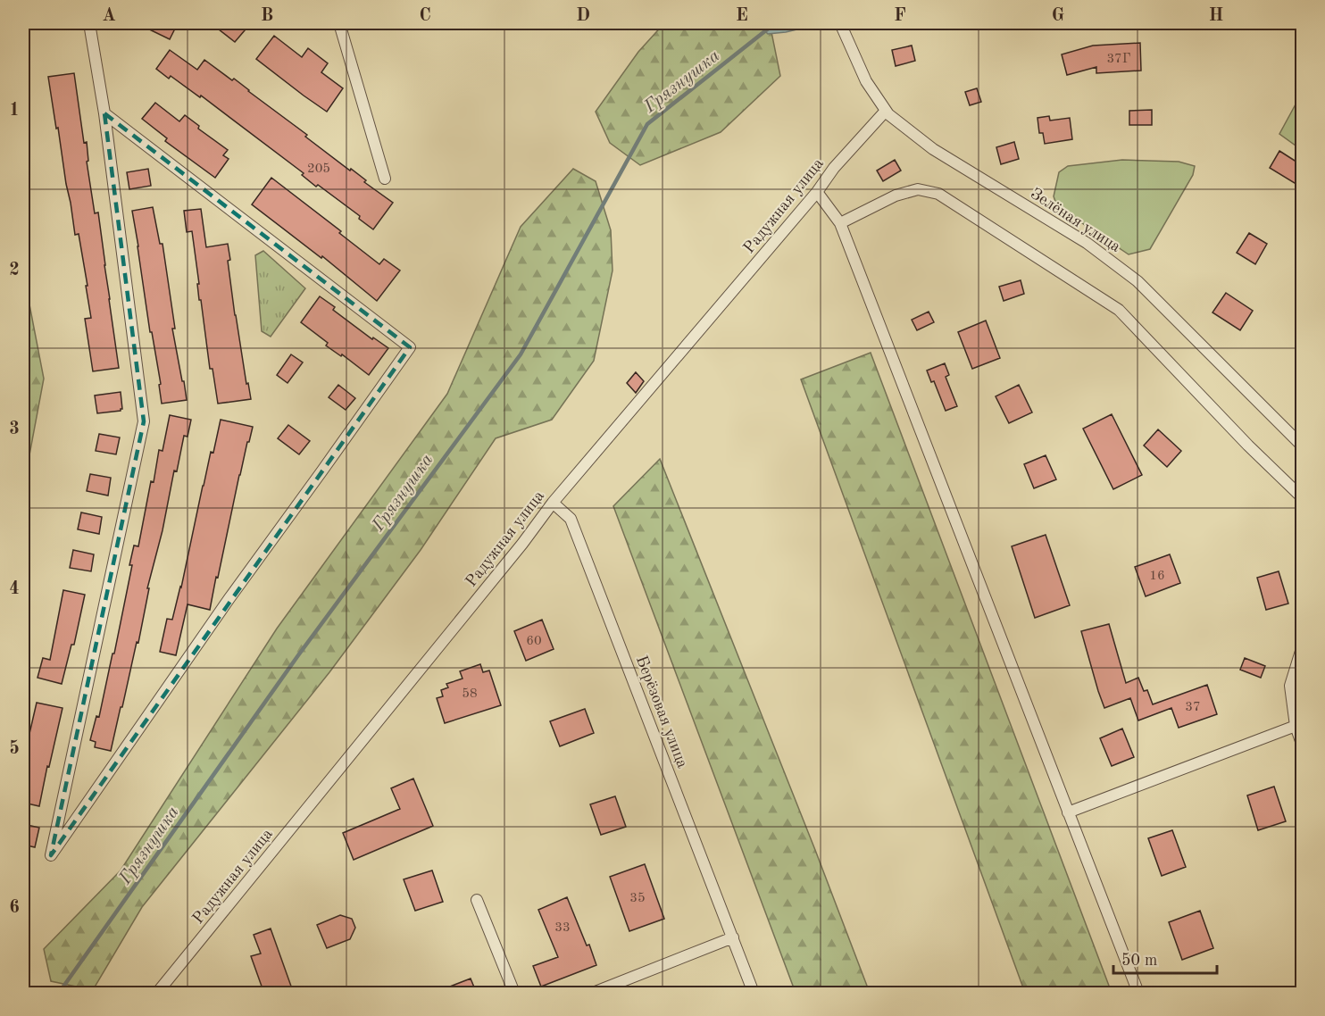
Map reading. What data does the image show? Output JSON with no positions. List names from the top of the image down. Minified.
{"streets":{"street":["Радужная улица","Зелёная улица","Берёзовая улица"]},"crossings":[["Радужная улица","Зелёная улица"],["Радужная улица","Берёзовая улица"]],"water":["Грязнушка"],"house_numbers":["37Г","205","16","60","58","37","35","33"],"scale_bar":"50 m","grid":{"columns":["A","B","C","D","E","F","G","H"],"rows":["1","2","3","4","5","6"]}}
